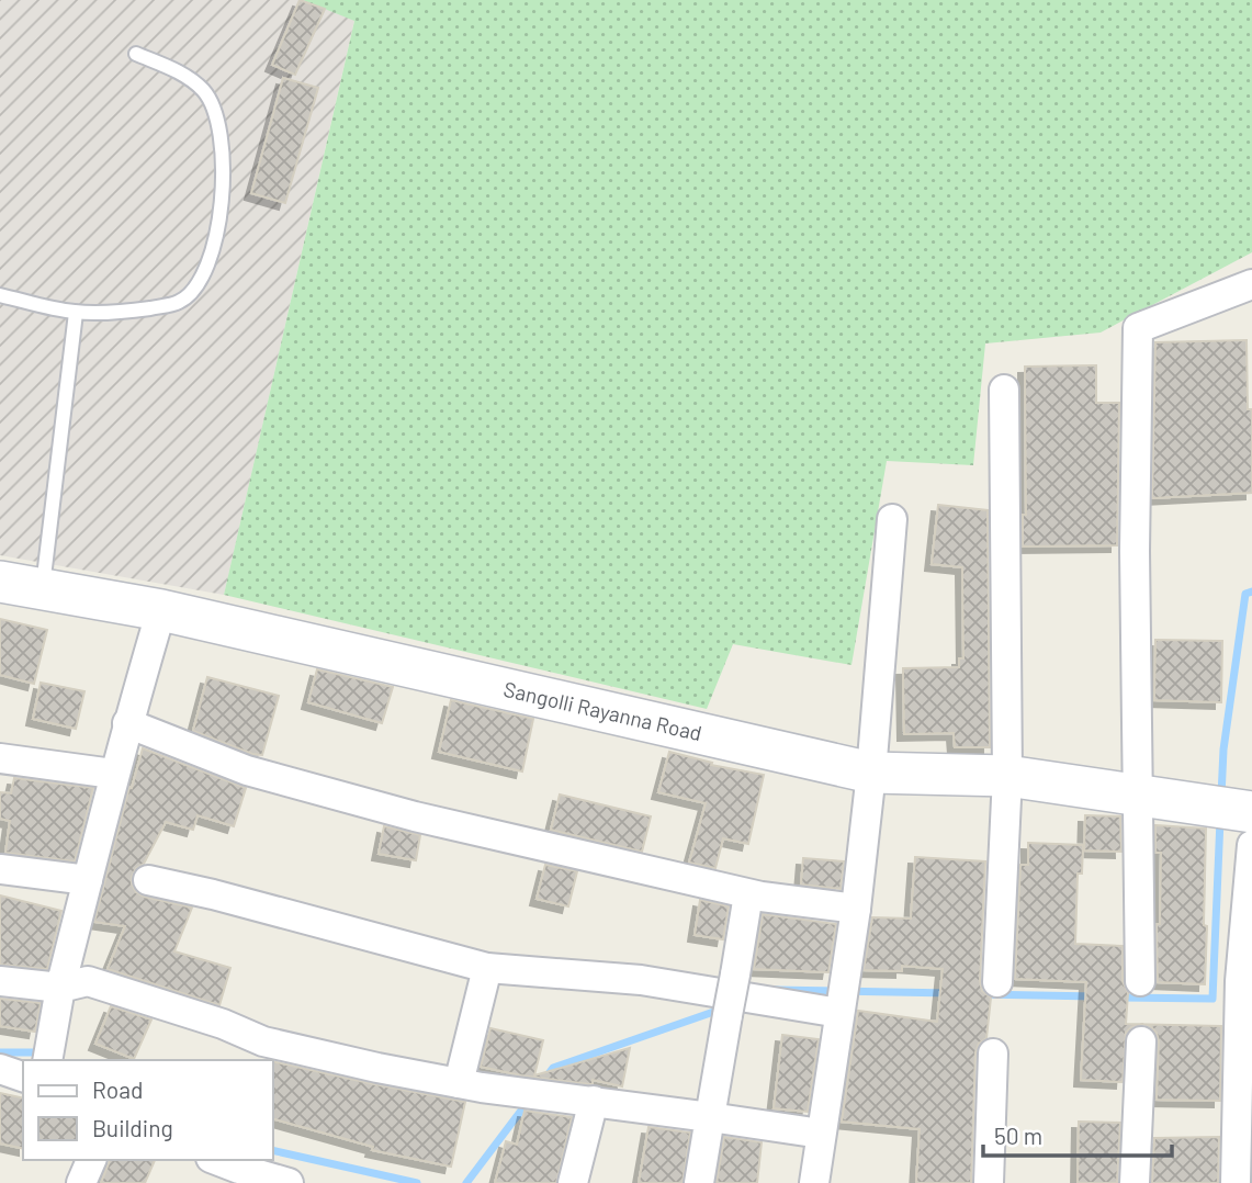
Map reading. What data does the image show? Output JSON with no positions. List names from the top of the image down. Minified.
{"streets":{"street":["Sangolli Rayanna Road"]},"legend":["Road","Building"],"scale_bar":"50 m"}
